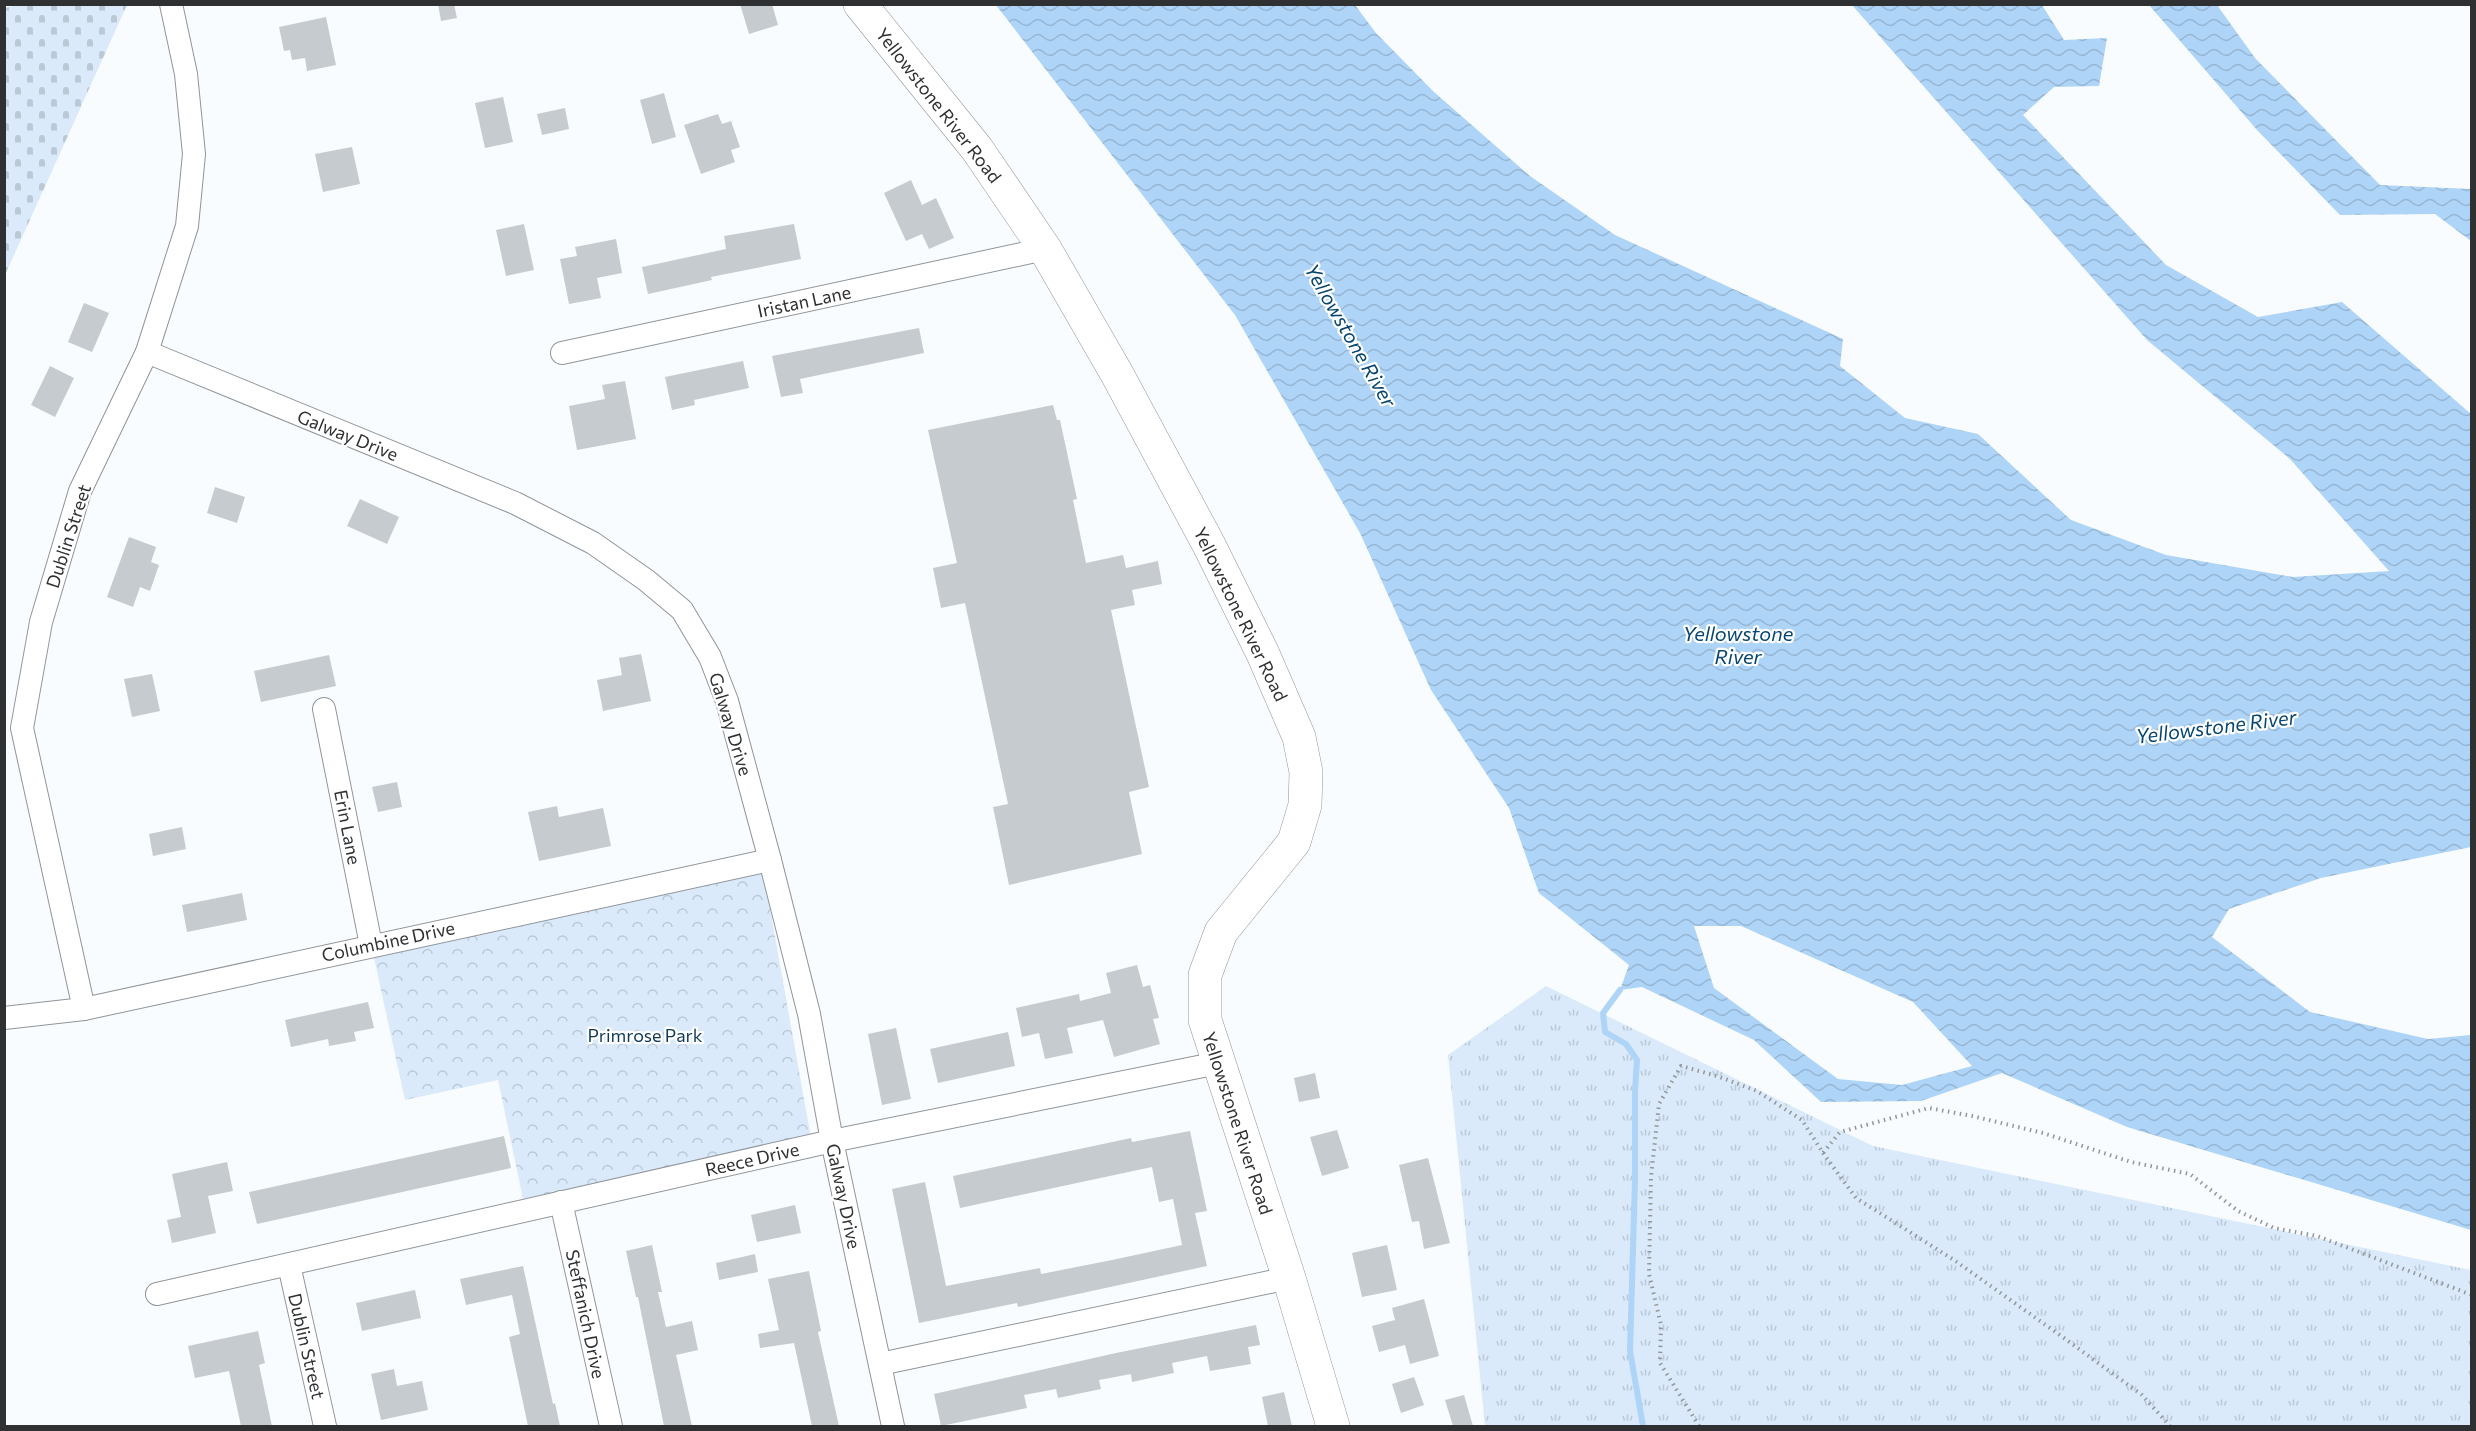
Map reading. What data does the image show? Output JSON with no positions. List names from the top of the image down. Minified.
{"streets":{"street":["Yellowstone River Road","Iristan Lane","Galway Drive","Dublin Street","Erin Lane","Columbine Drive","Reece Drive","Steffanich Drive"]},"crossings":[["Yellowstone River Road","Iristan Lane"],["Yellowstone River Road","Reece Drive"],["Galway Drive","Dublin Street"],["Galway Drive","Columbine Drive"],["Galway Drive","Reece Drive"],["Dublin Street","Columbine Drive"],["Dublin Street","Reece Drive"],["Erin Lane","Columbine Drive"],["Reece Drive","Steffanich Drive"]],"water":["Yellowstone River"],"parks":["Primrose Park"]}
